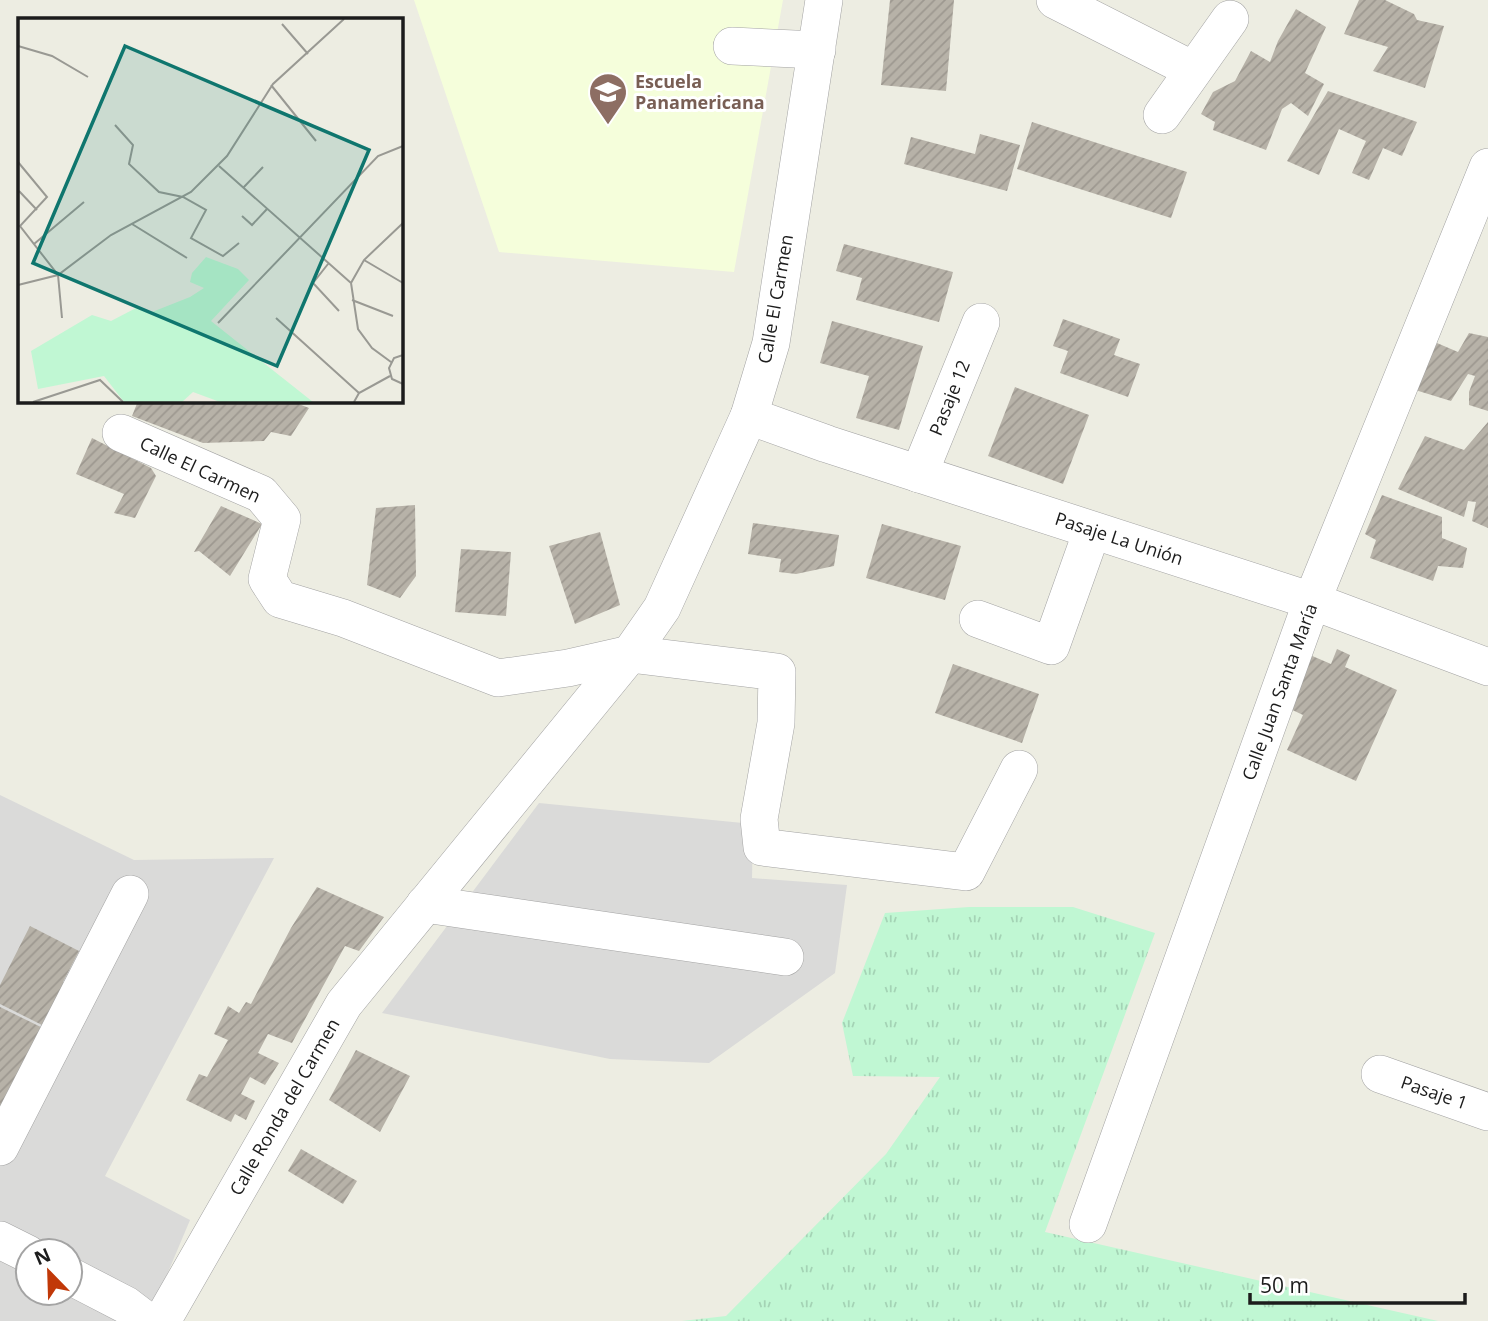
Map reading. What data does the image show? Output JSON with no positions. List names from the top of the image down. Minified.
{"streets":{"street":["Calle El Carmen","Pasaje 12","Pasaje La Unión","Calle Juan Santa María","Pasaje 1","Calle Ronda del Carmen"]},"crossings":[["Calle El Carmen","Pasaje La Unión"],["Calle El Carmen","Calle Ronda del Carmen"],["Pasaje 12","Pasaje La Unión"],["Pasaje La Unión","Calle Juan Santa María"]],"places":{"school or university":["Escuela Panamericana"]},"scale_bar":"50 m","north":"top left"}
